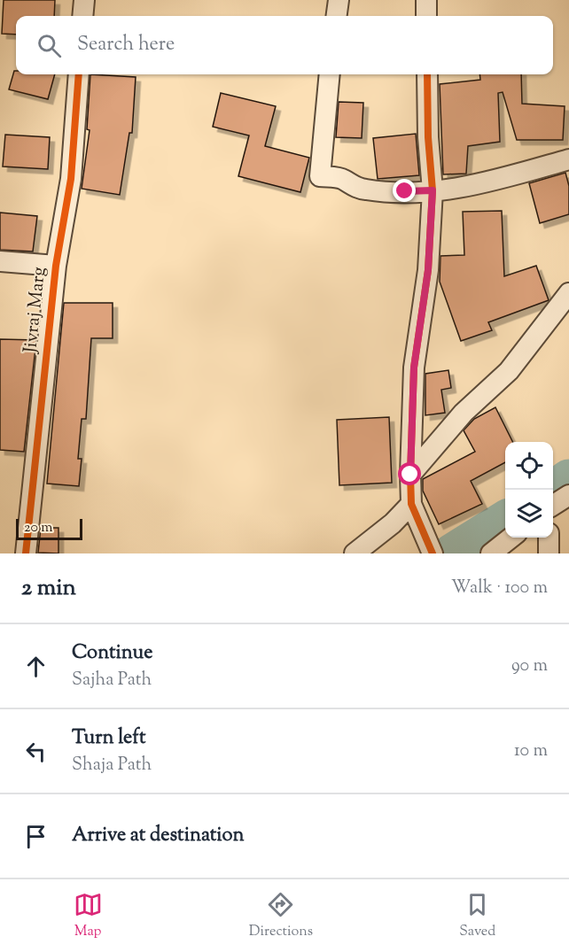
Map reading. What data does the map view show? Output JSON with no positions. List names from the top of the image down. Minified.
{"streets":{"street":["Jivraj Marg"]},"scale_bar":"20 m","page":{"search":"Search here","scale":"20 m","heading":["2 min","Walk · 100 m"],"list":[["Continue","Sajha Path","90 m"],["Turn left","Shaja Path","10 m"],"Arrive at destination"],"nav":["Map","Directions","Saved"]}}
